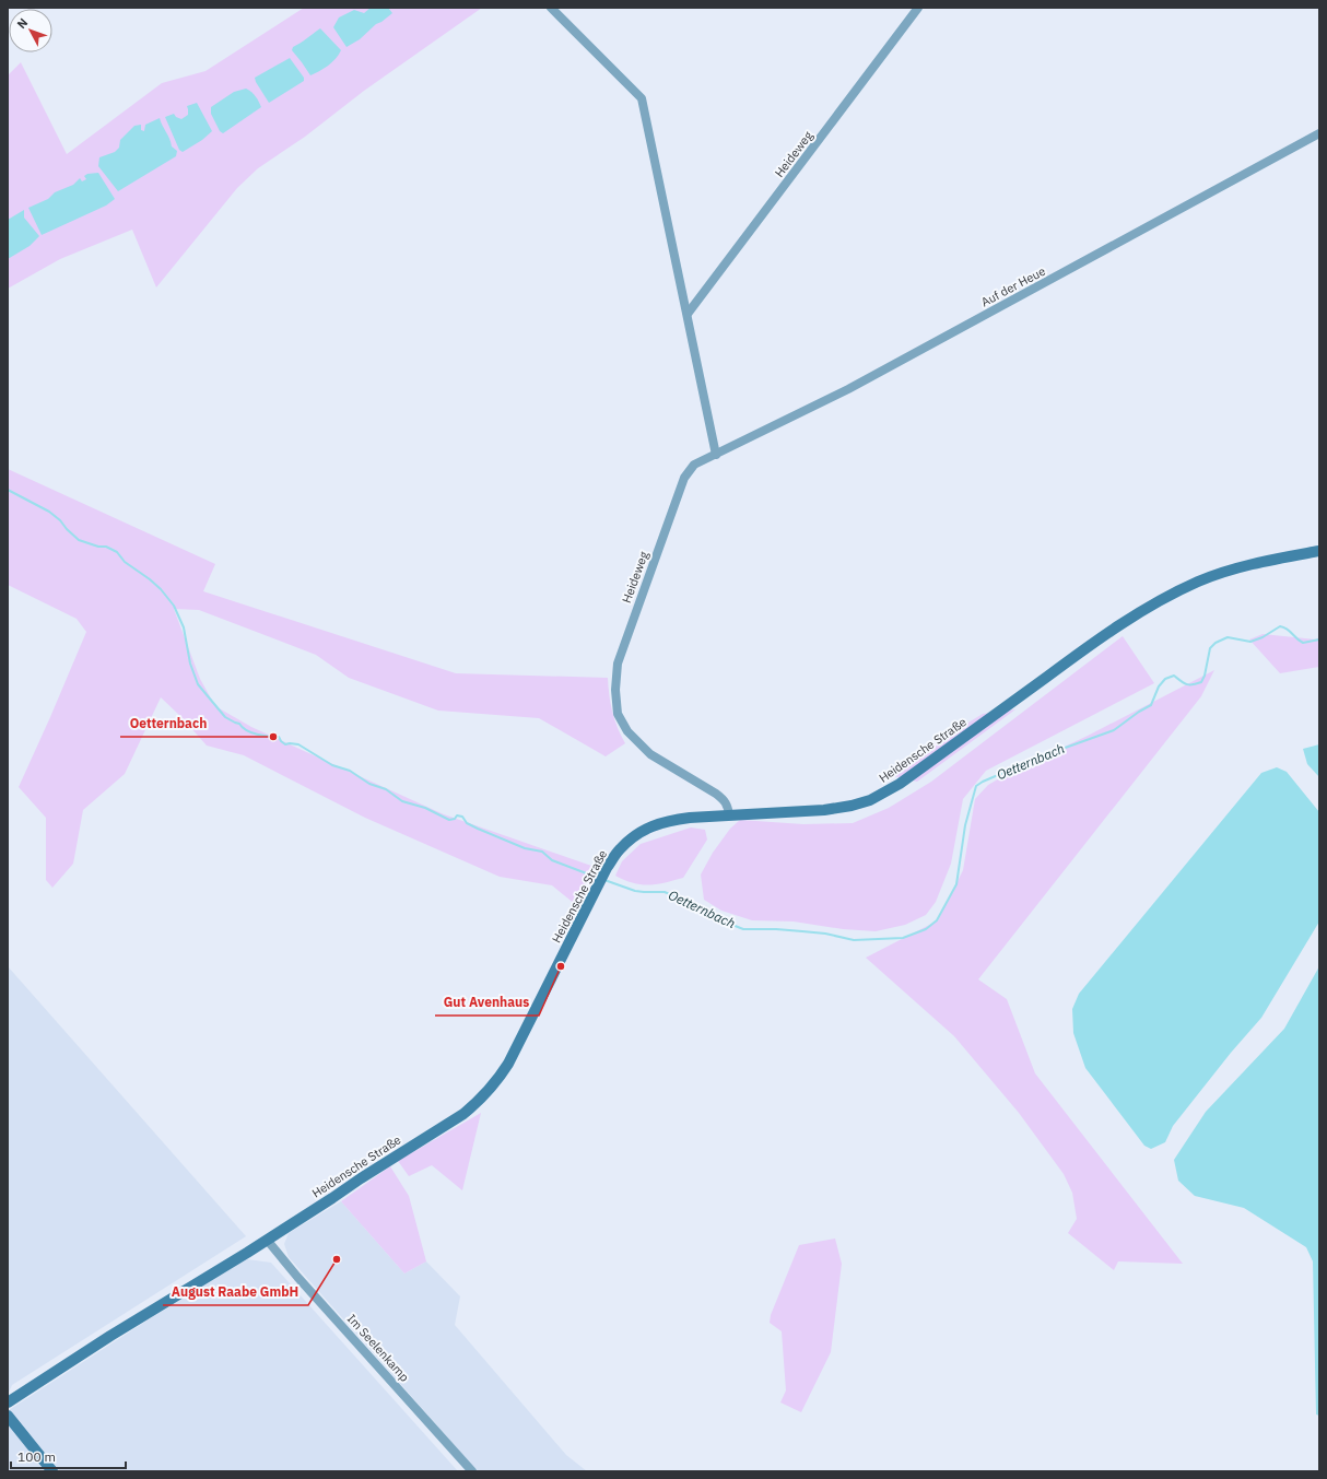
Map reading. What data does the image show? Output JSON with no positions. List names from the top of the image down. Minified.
{"streets":{"main road":["Heidensche Straße"],"street":["Heideweg","Auf der Heue","Im Seelenkamp"]},"crossings":[["Heideweg","Auf der Heue"],["Heideweg","Heidensche Straße"],["Heidensche Straße","Im Seelenkamp"]],"water":["Oetternbach"],"places":["Oetternbach","Gut Avenhaus","August Raabe GmbH"],"scale_bar":"100 m","north":"top left"}
